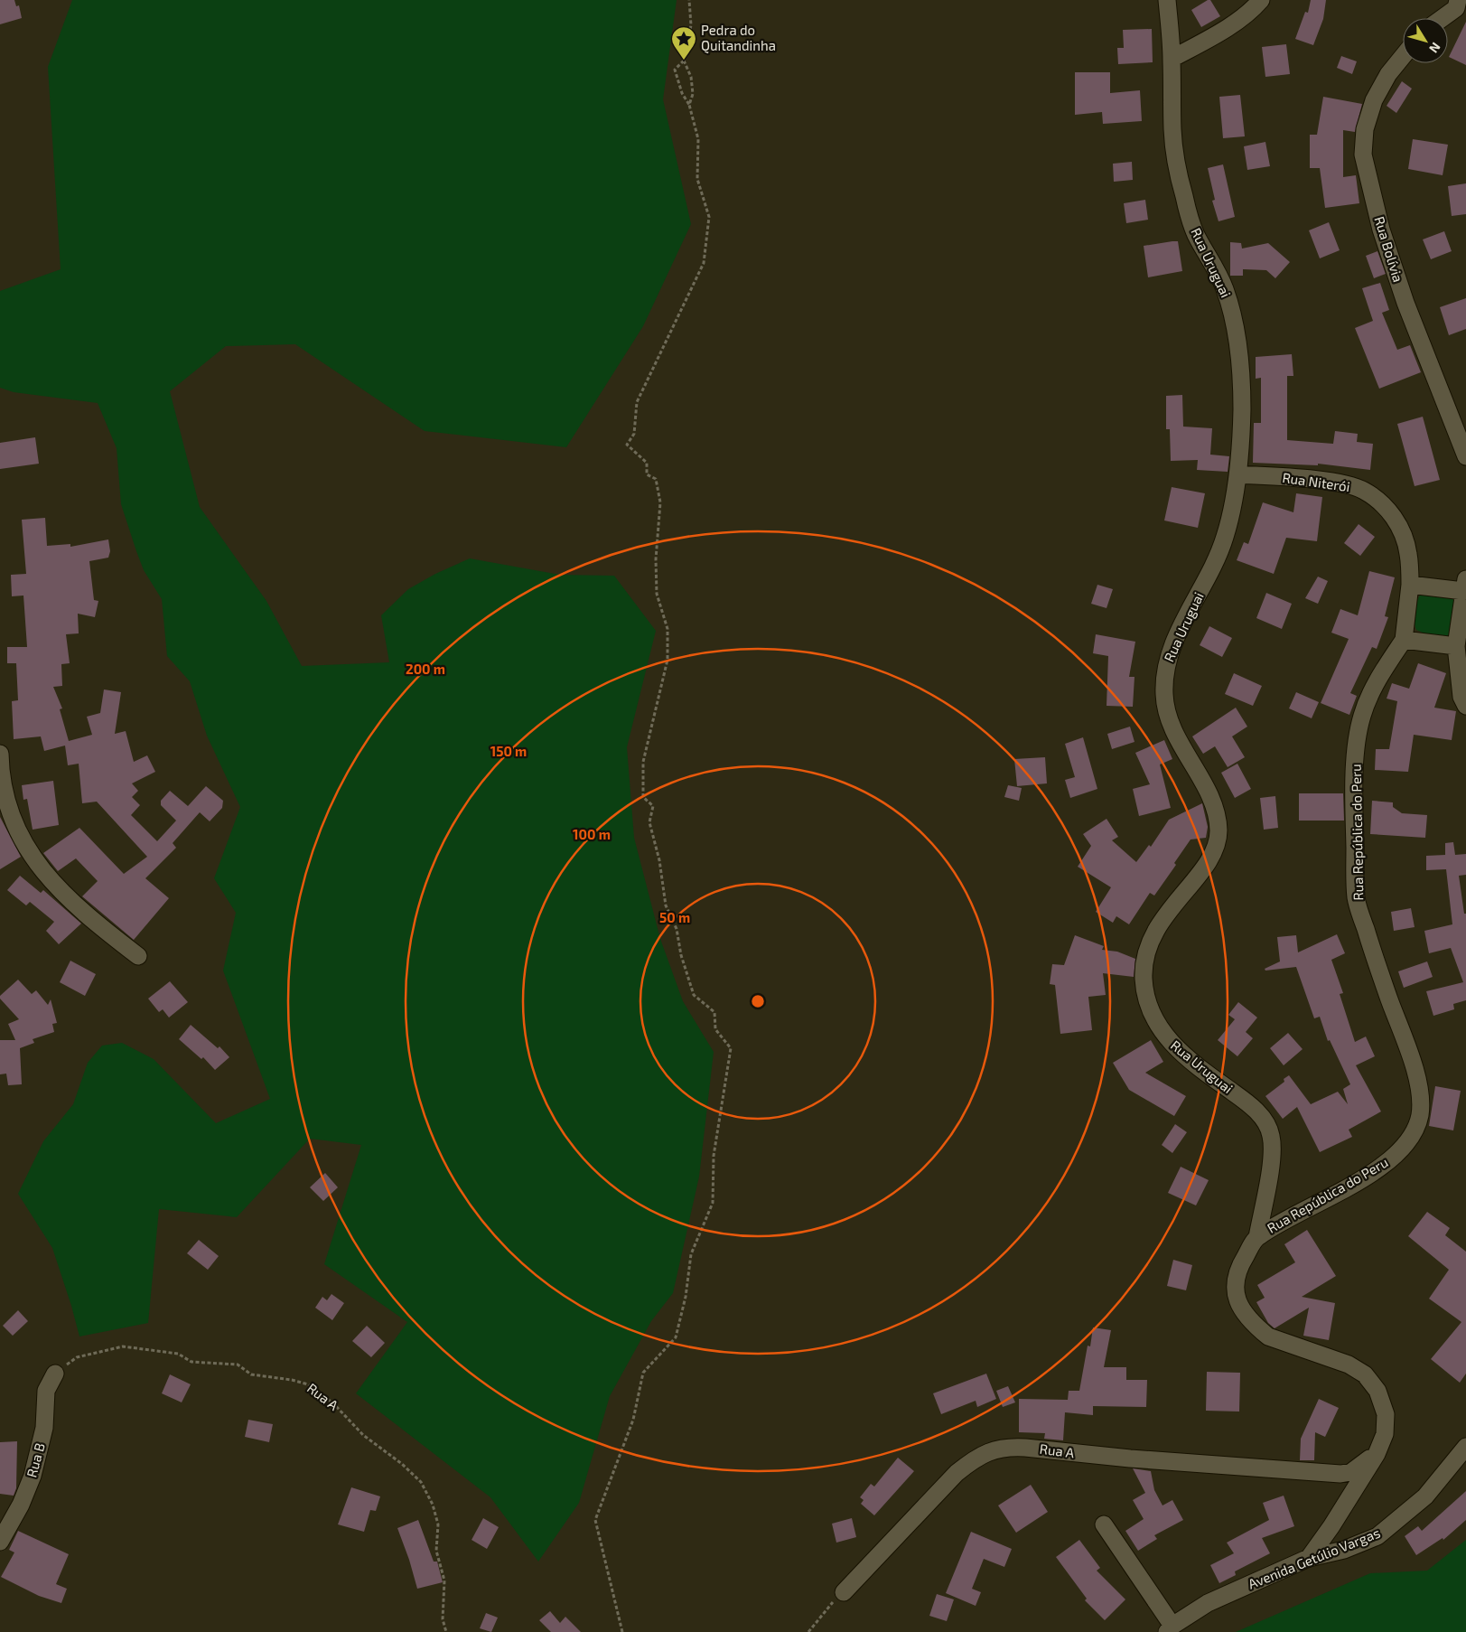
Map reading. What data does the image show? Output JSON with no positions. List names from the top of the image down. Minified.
{"streets":{"street":["Rua Bolívia","Rua Uruguai","Rua Niterói","Rua República do Peru","Rua A","Rua B","Avenida Getúlio Vargas"]},"crossings":[["Rua Uruguai","Rua Niterói"],["Rua Uruguai","Rua República do Peru"],["Rua Niterói","Rua República do Peru"],["Rua República do Peru","Rua A"],["Rua República do Peru","Avenida Getúlio Vargas"],["Rua A","Rua B"]],"places":{"place":["Pedra do Quitandinha"]},"north":"bottom right","rings":["200 m","150 m","100 m","50 m"]}
